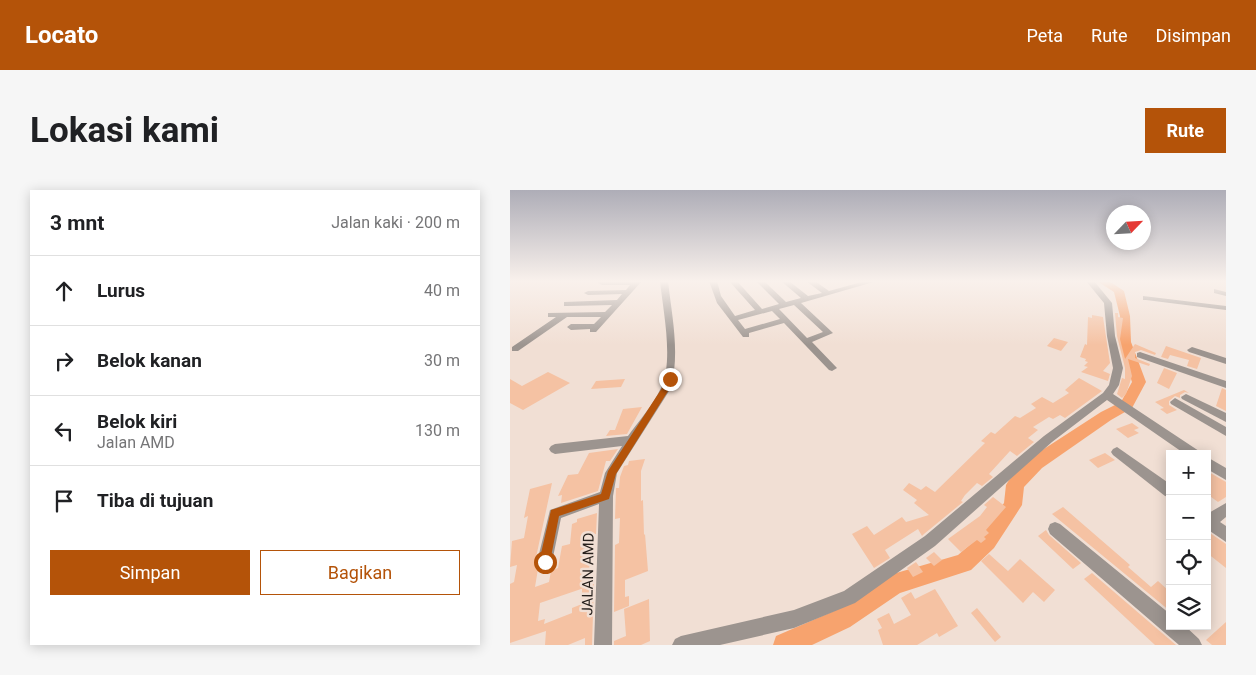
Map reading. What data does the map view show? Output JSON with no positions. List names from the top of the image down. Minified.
{"streets":{"street":["JALAN AMD"]},"north":"top right","page":{"header":"Locato","nav":["Peta","Rute","Disimpan"],"buttons":["Rute",["Simpan","Bagikan"]],"title":"Lokasi kami","heading":["3 mnt","Jalan kaki · 200 m"],"list":[["Lurus","40 m"],["Belok kanan","30 m"],["Belok kiri","Jalan AMD","130 m"],"Tiba di tujuan"],"map_buttons":["+","−"]}}
